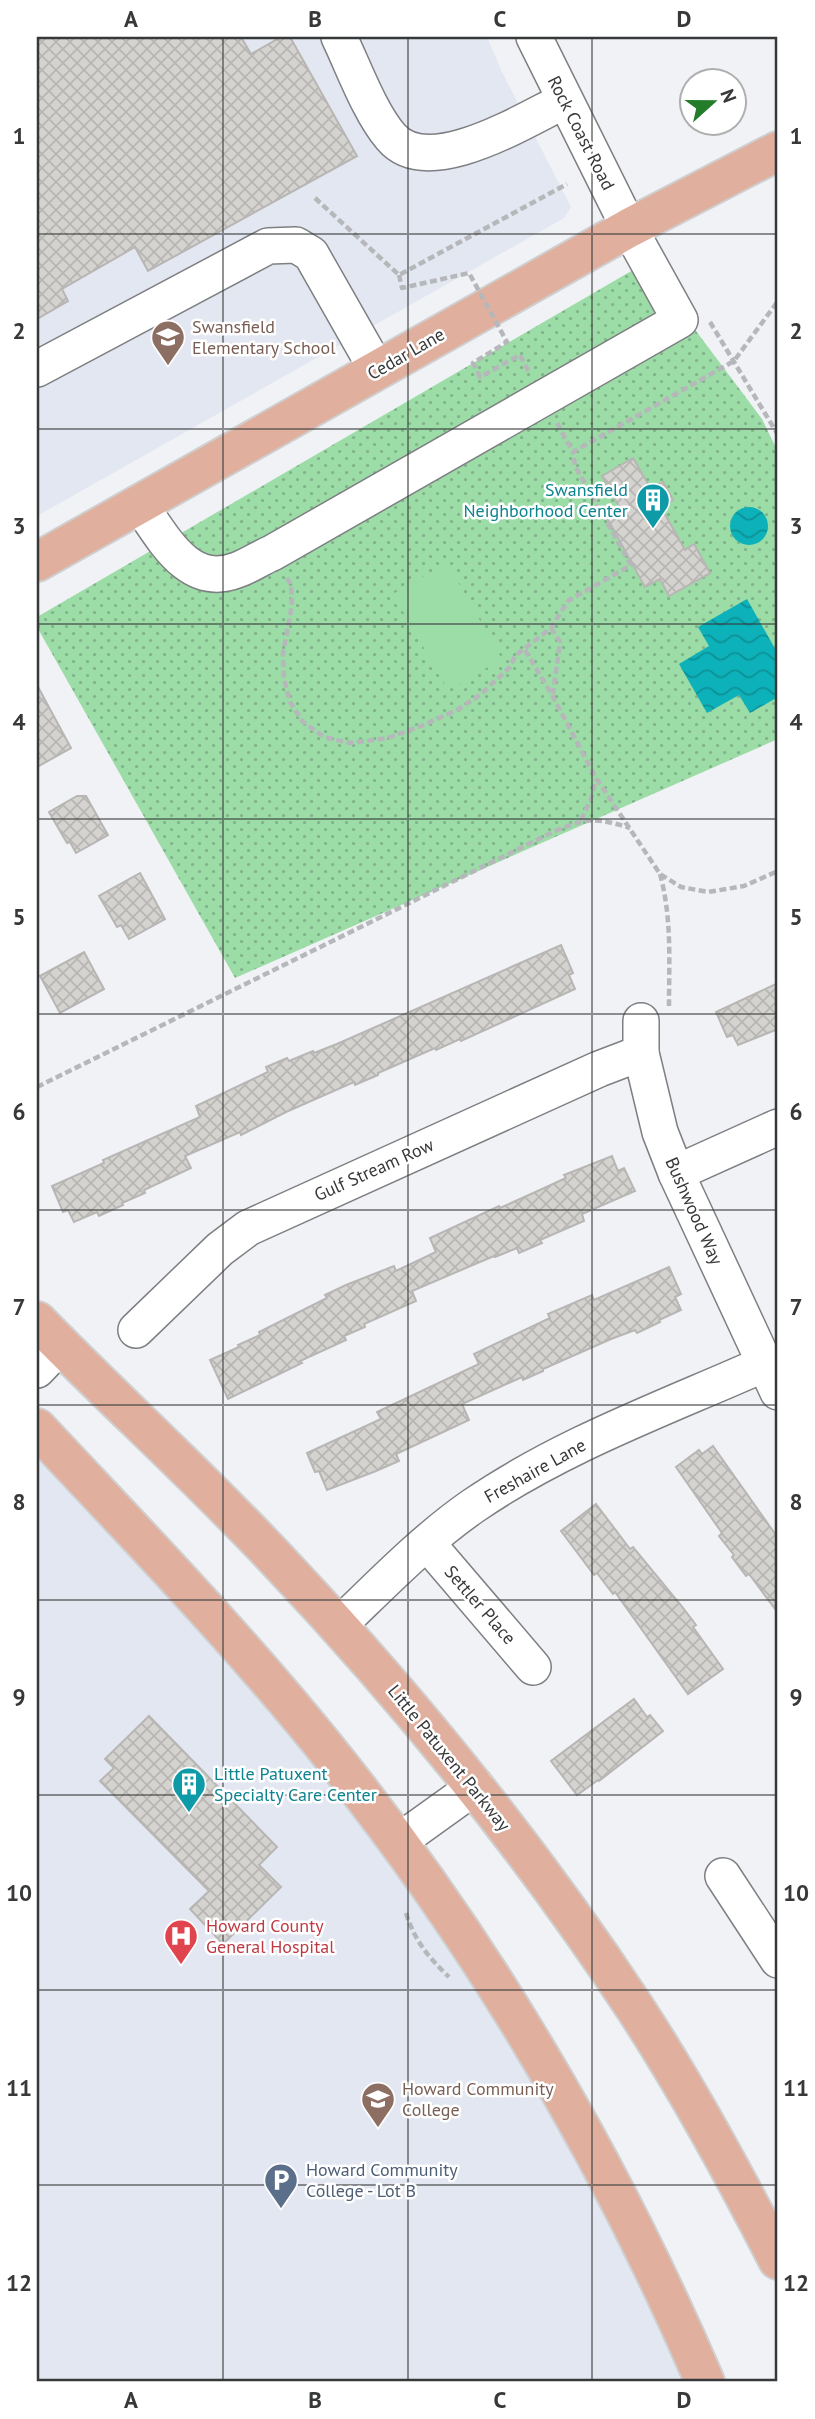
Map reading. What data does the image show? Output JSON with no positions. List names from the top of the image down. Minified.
{"streets":{"main road":["Cedar Lane","Little Patuxent Parkway"],"street":["Rock Coast Road","Gulf Stream Row","Bushwood Way","Freshaire Lane","Settler Place"]},"crossings":[["Rock Coast Road","Cedar Lane"],["Gulf Stream Row","Bushwood Way"],["Bushwood Way","Freshaire Lane"],["Freshaire Lane","Settler Place"],["Freshaire Lane","Little Patuxent Parkway"]],"places":{"school or university":["Swansfield Elementary School","Howard Community College"],"building":["Swansfield Neighborhood Center","Little Patuxent Specialty Care Center"],"hospital":["Howard County General Hospital"],"parking":["Howard Community College - Lot B"]},"north":"right","grid":{"columns":["A","B","C","D"],"rows":["1","2","3","4","5","6","7","8","9","10","11","12"]}}
